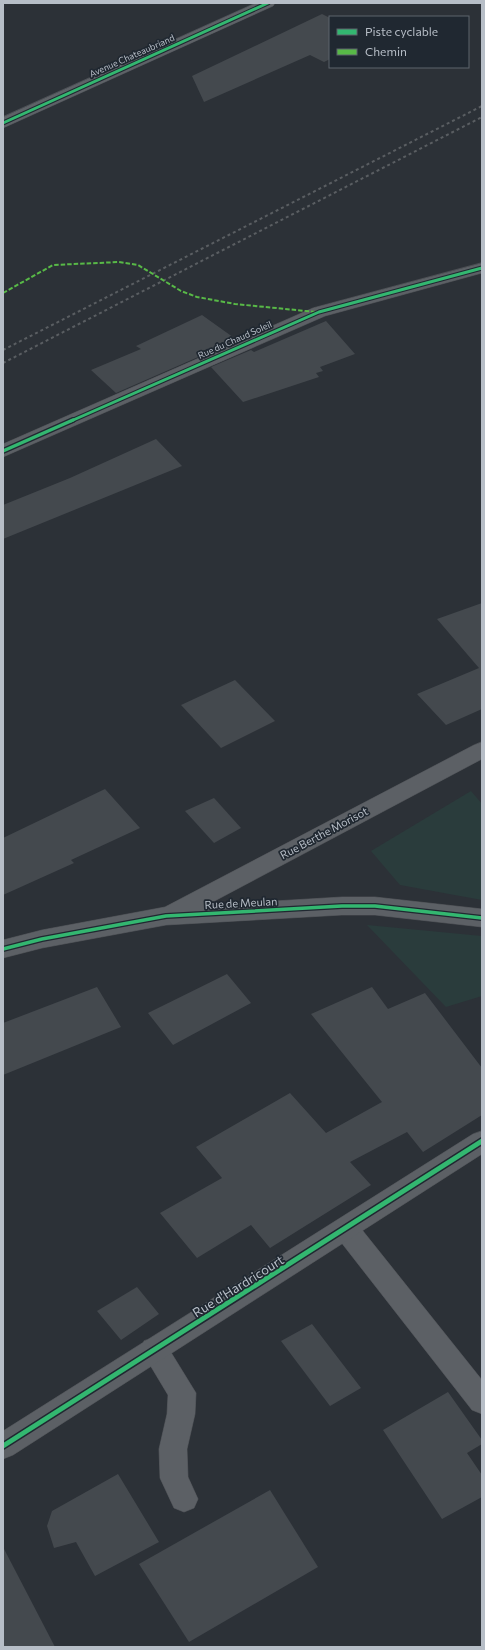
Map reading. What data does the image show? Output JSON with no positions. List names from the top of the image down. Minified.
{"streets":{"main road":["Avenue Chateaubriand"],"street":["Rue du Chaud Soleil","Rue Berthe Morisot","Rue de Meulan","Rue d'Hardricourt"]},"crossings":[["Rue Berthe Morisot","Rue de Meulan"]],"legend":["Piste cyclable","Chemin"]}
